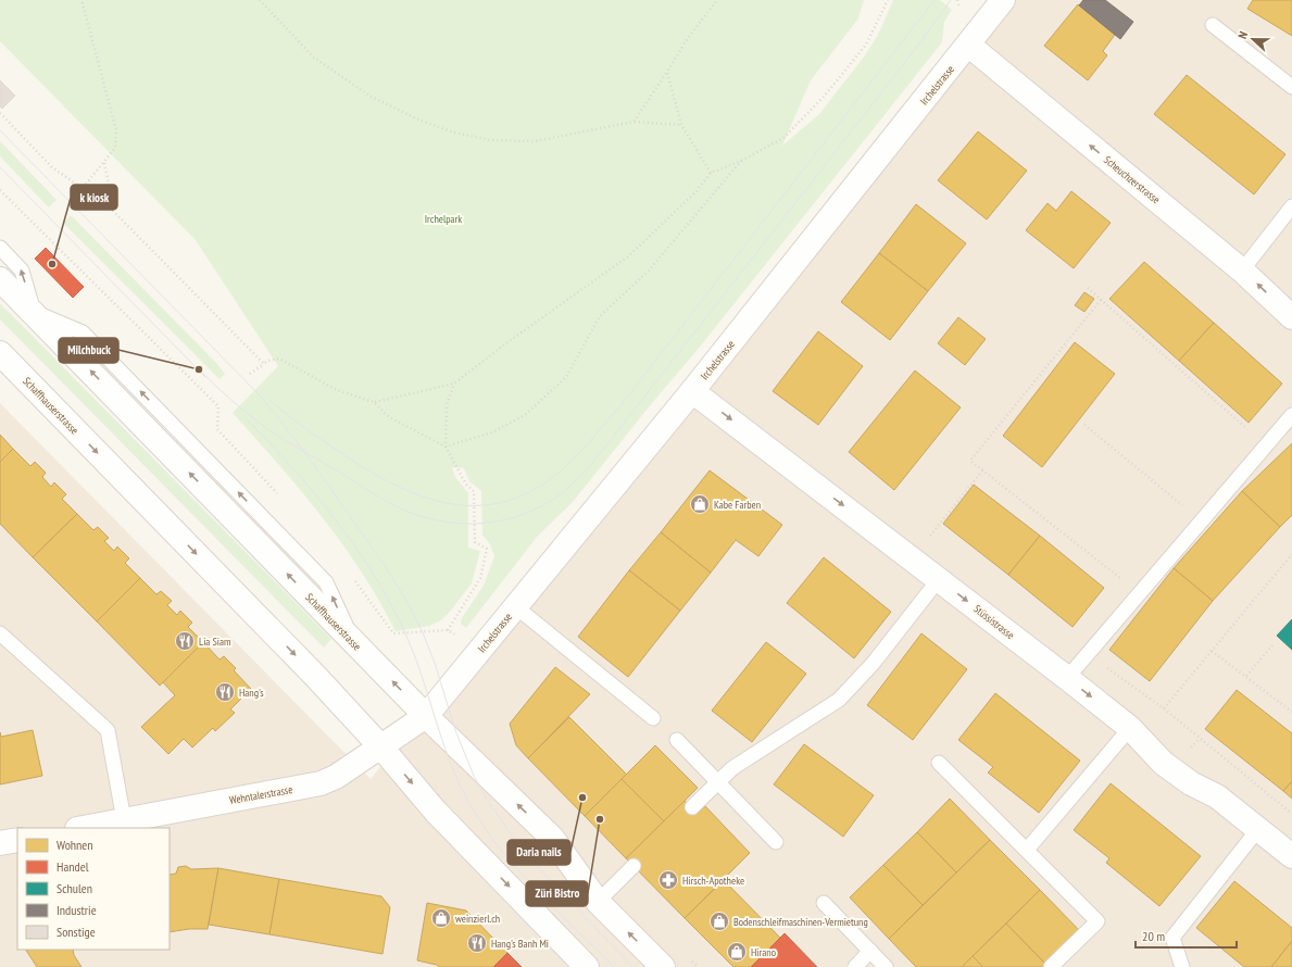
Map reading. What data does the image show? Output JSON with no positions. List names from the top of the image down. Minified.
{"streets":{"street":["Irchelstrasse","Scheuchzerstrasse","Schaffhauserstrasse","Stüssistrasse","Wehntalerstrasse"]},"crossings":[["Irchelstrasse","Scheuchzerstrasse"],["Irchelstrasse","Schaffhauserstrasse"],["Irchelstrasse","Stüssistrasse"],["Irchelstrasse","Wehntalerstrasse"],["Schaffhauserstrasse","Wehntalerstrasse"]],"one_way":["Scheuchzerstrasse","Stüssistrasse"],"parks":["Irchelpark"],"places":{"other":["k kiosk","Milchbuck","Daria nails","Züri Bistro"],"shop":["Kabe Farben","weinzierl.ch","Bodenschleifmaschinen-Vermietung","Hirano"],"restaurant":["Lia Siam","Hang's","Hang's Banh Mi"],"pharmacy":["Hirsch-Apotheke"]},"legend":["Wohnen","Handel","Schulen","Industrie","Sonstige"],"scale_bar":"20 m","north":"left"}
